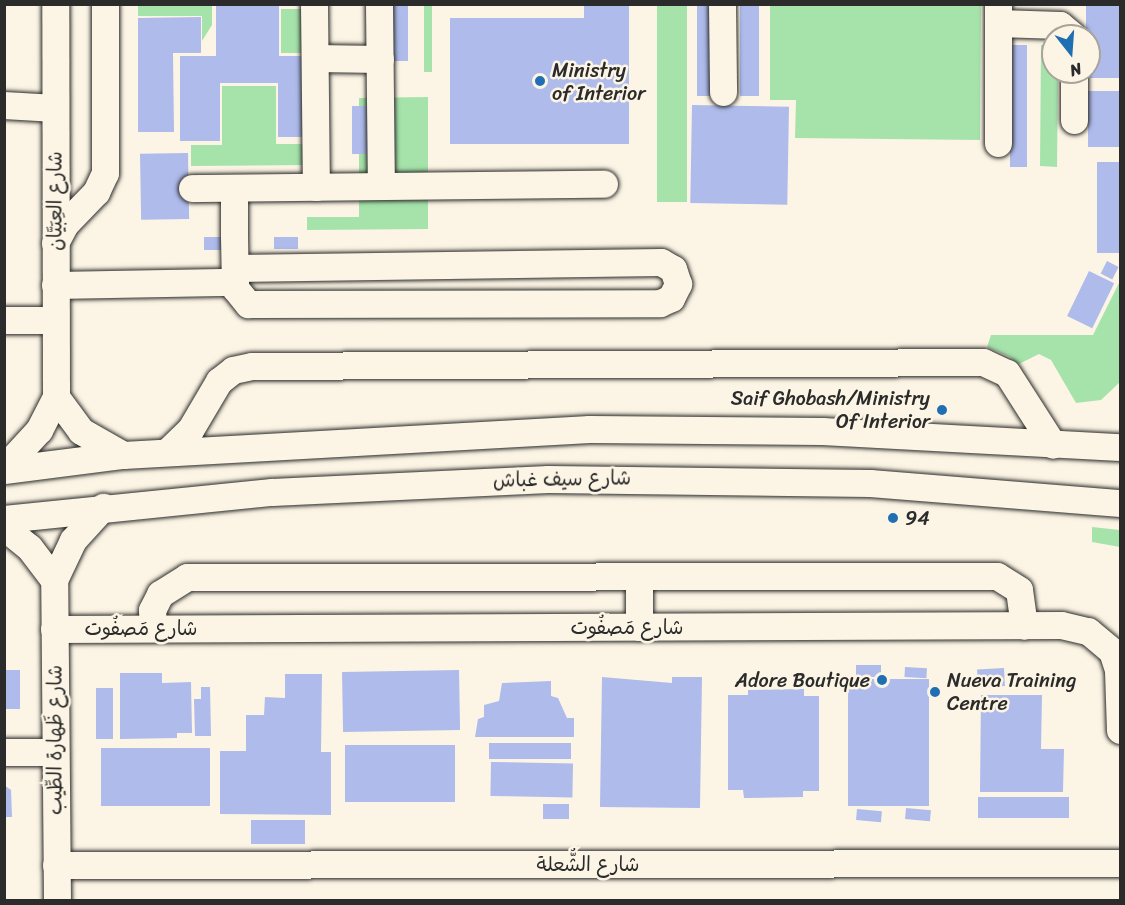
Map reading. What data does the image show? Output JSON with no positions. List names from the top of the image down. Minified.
{"streets":{"street":["شارع العِبَيَّان","شارع سيف غباش","شارع مَصفُوت","شارع ظَهارة الطِّيب","شارع الشُّعلة"]},"crossings":[["شارع سيف غباش","شارع ظَهارة الطِّيب"],["شارع مَصفُوت","شارع ظَهارة الطِّيب"],["شارع ظَهارة الطِّيب","شارع الشُّعلة"]],"places":["Ministry of Interior","Saif Ghobash/Ministry Of Interior","94","Adore Boutique","Nueva Training Centre"],"north":"bottom"}
